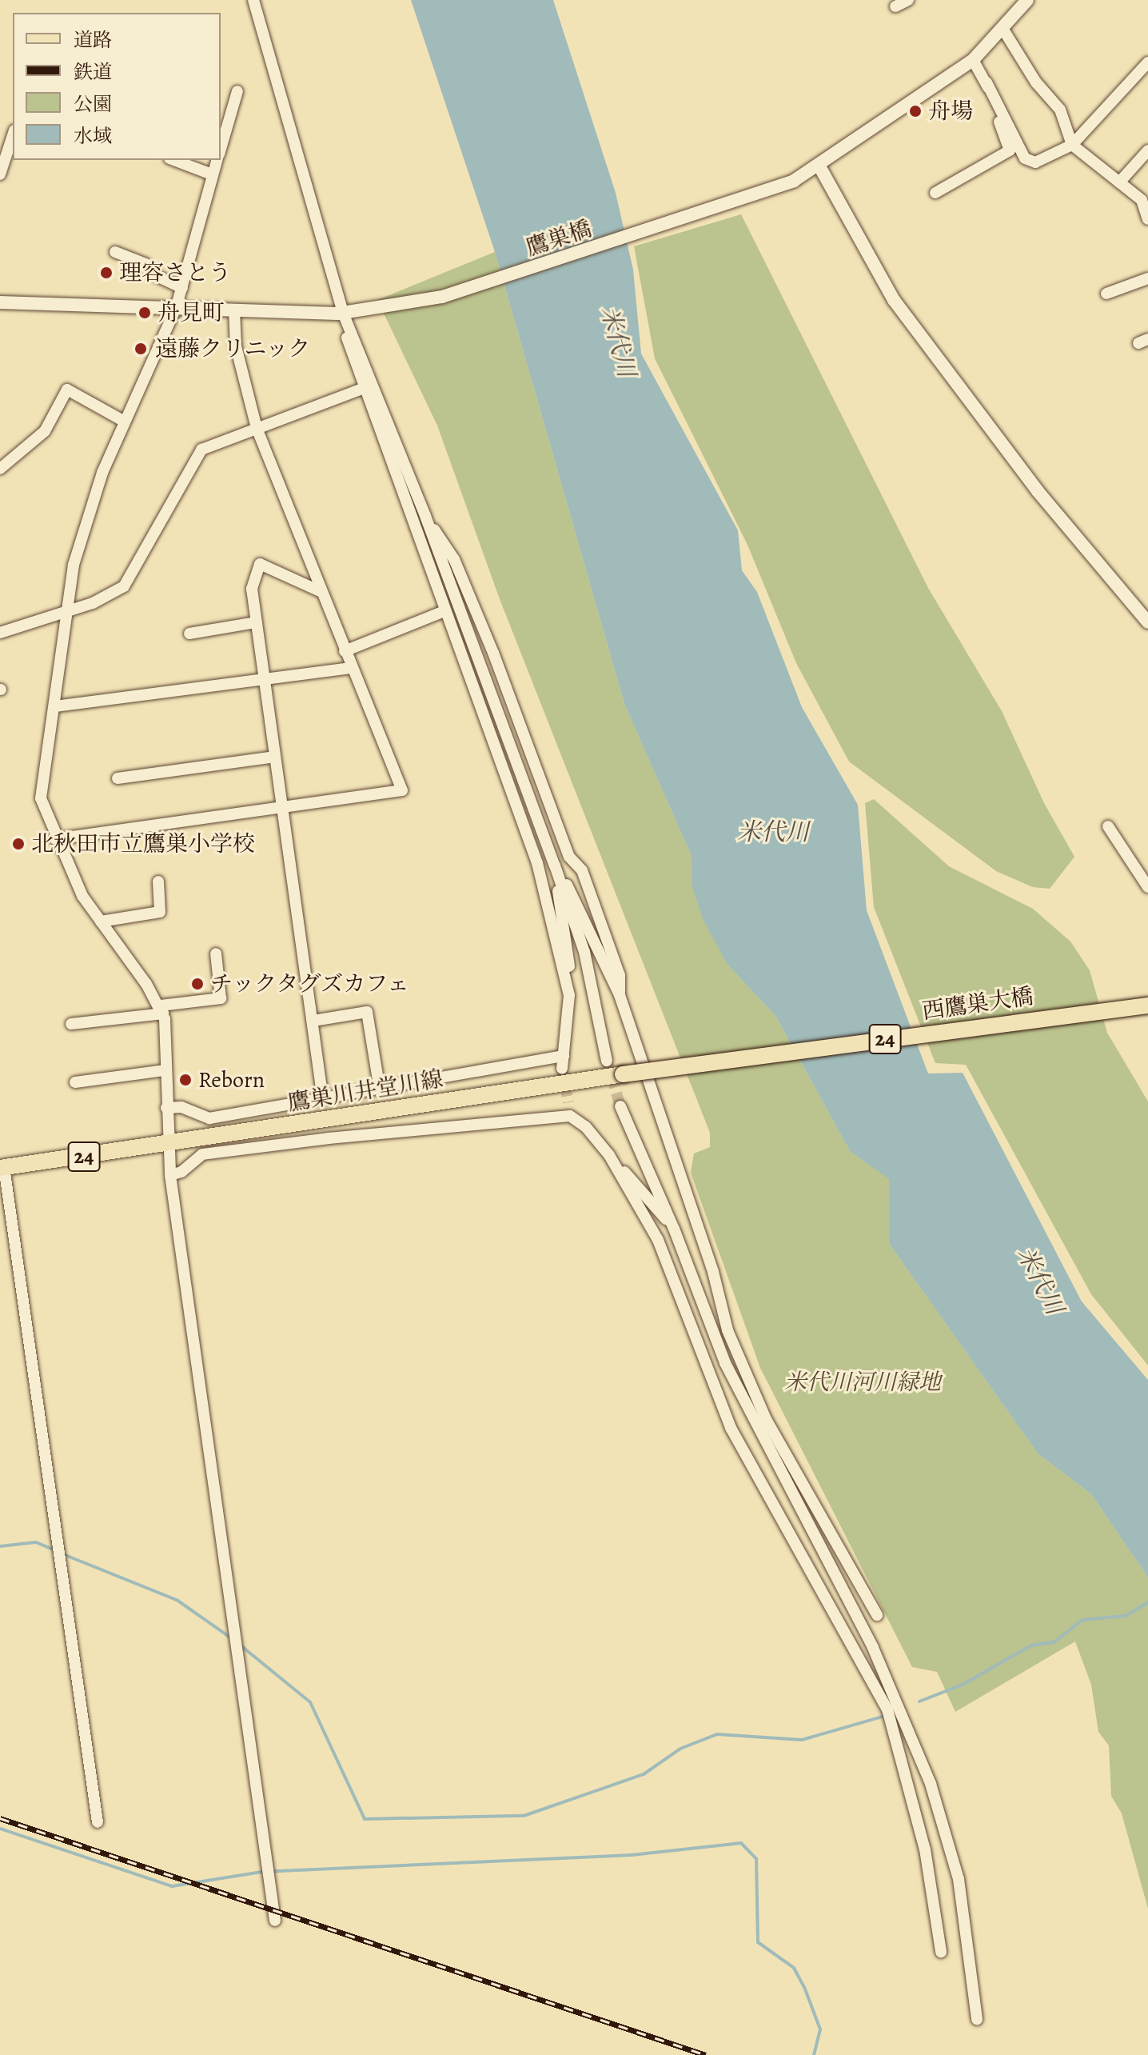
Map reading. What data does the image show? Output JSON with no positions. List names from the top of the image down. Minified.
{"streets":{"main road":["西鷹巣大橋","24","鷹巣川井堂川線"],"street":["鷹巣橋"]},"crossings":[["西鷹巣大橋","鷹巣川井堂川線"]],"water":["米代川"],"parks":["米代川河川緑地"],"places":["舟場","理容さとう","舟見町","遠藤クリニック","北秋田市立鷹巣小学校","チックタグズカフェ","Reborn"],"legend":["道路","鉄道","公園","水域"]}
